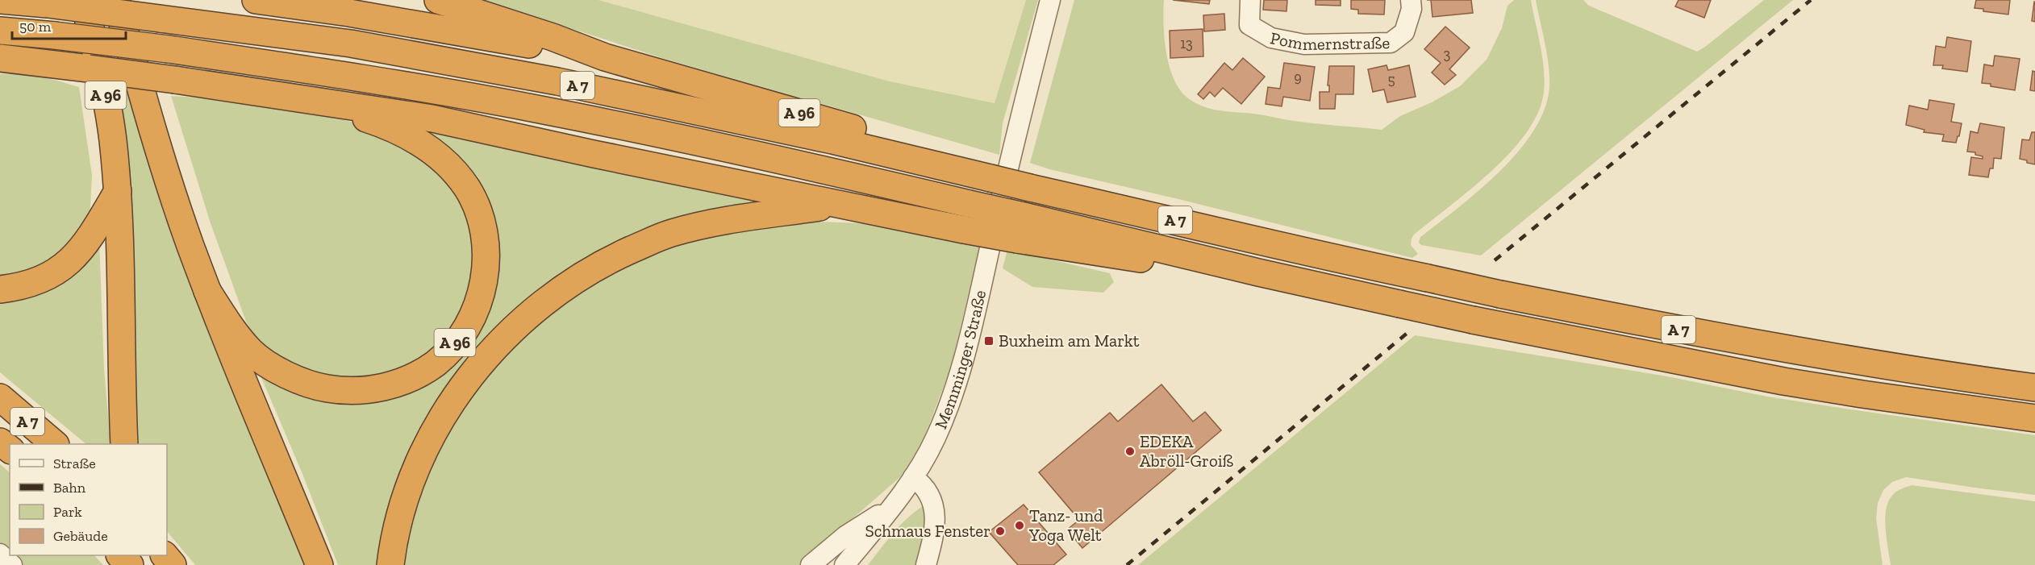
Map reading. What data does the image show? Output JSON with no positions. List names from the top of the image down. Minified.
{"streets":{"highway":["A 7","A 96"],"street":["Pommernstraße","Memminger Straße"]},"crossings":[["A 7","A 96"]],"places":{"transit":["Buxheim am Markt"],"other":["EDEKA Abröll-Groiß","Tanz- und Yoga Welt","Schmaus Fenster"]},"house_numbers":["13","3","9","5"],"legend":["Straße","Bahn","Park","Gebäude"],"scale_bar":"50 m"}
